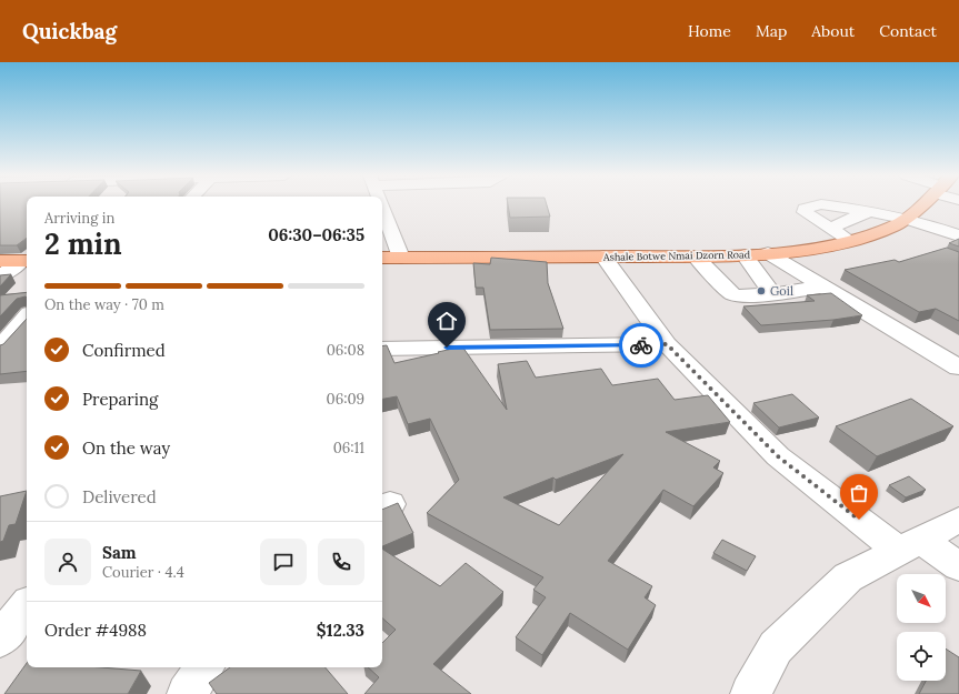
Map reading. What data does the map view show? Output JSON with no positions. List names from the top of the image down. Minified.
{"streets":{"main road":["Ashale Botwe Nmai Dzorn Road"]},"places":["Goil"],"north":"bottom right","page":{"header":"Quickbag","nav":["Home","Map","About","Contact"],"heading":["2 min","Arriving in","06:30–06:35"],"panel":["Sam","Courier · 4.4","Order #4988","$12.33"],"bar":"On the way · 70 m","list":[["Confirmed","06:08"],["Preparing","06:09"],["On the way","06:11"],"Delivered"]}}
